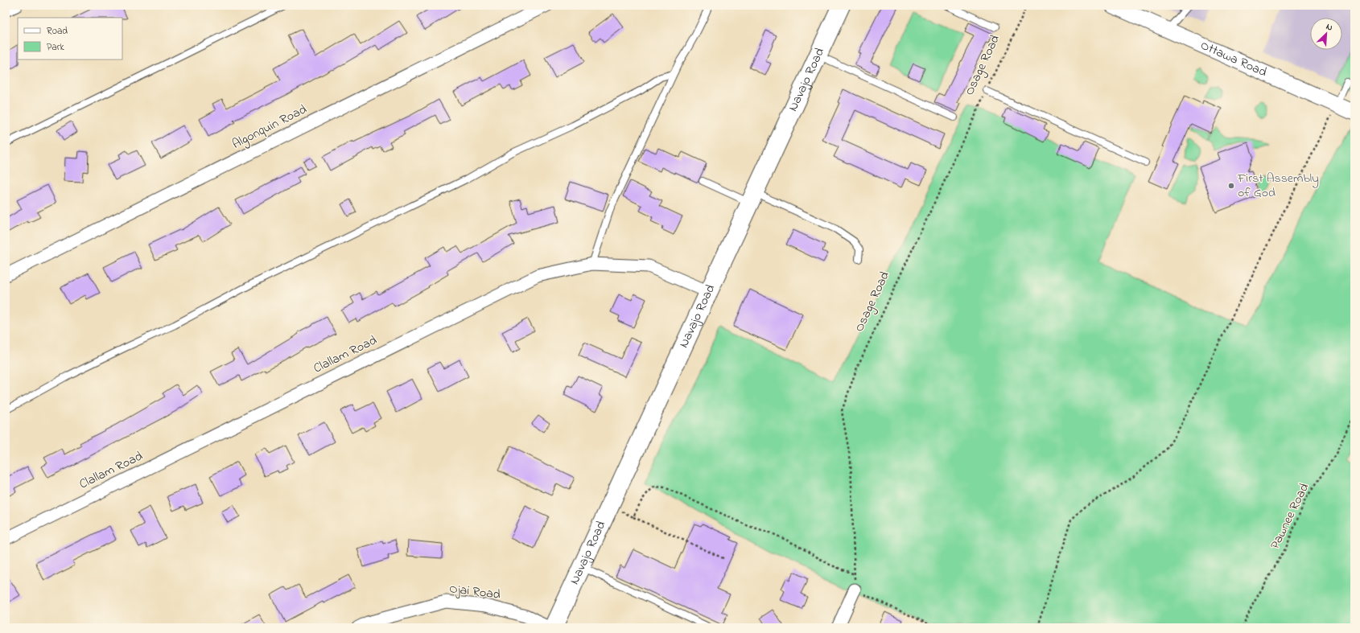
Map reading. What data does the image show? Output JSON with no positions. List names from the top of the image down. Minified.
{"streets":{"main road":["Navajo Road"],"street":["Ottawa Road","Algonquin Road","Clallam Road","Ojai Road"],"path":["Osage Road","Pawnee Road"]},"crossings":[["Navajo Road","Clallam Road"]],"places":["First Assembly of God"],"legend":["Road","Park"],"north":"top right"}
